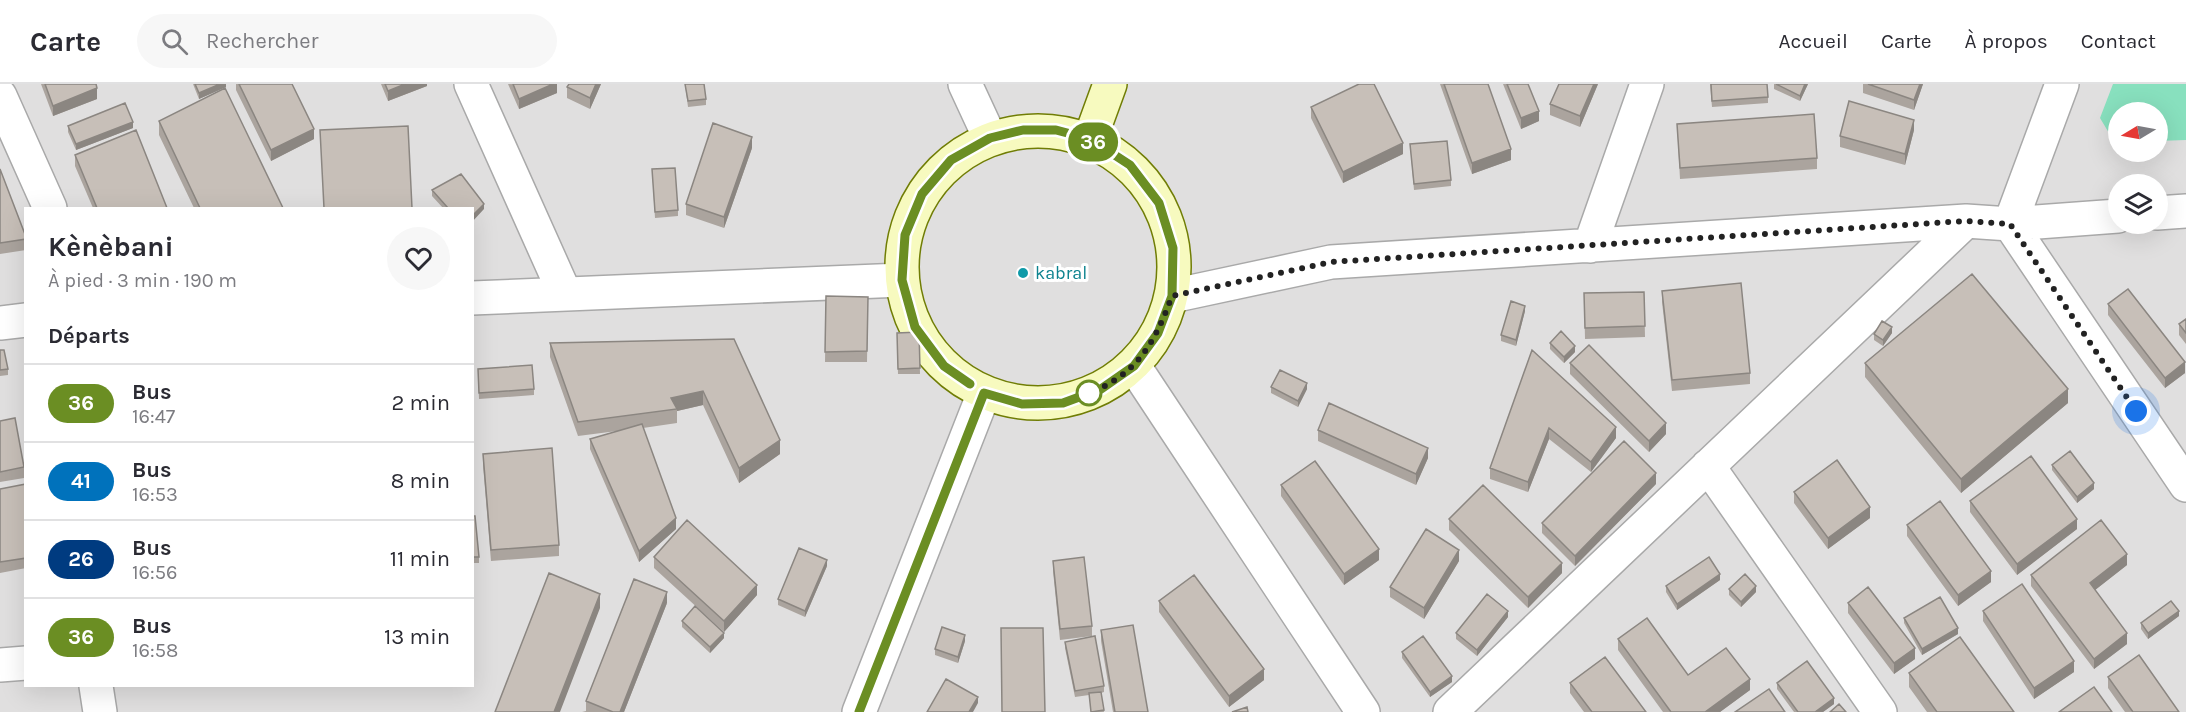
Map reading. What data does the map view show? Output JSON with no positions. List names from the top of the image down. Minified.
{"places":["kabral"],"lines":["bus line 36"],"north":"left","page":{"header":"Carte","search":"Rechercher","nav":["Accueil","Carte","À propos","Contact"],"on_map":"36","heading":[["Kènèbani","À pied · 3 min · 190 m"],"Départs"],"list":[{"mark":"36","name":"Bus","note":"16:47","value":"2 min"},{"mark":"41","name":"Bus","note":"16:53","value":"8 min"},{"mark":"26","name":"Bus","note":"16:56","value":"11 min"},{"mark":"36","name":"Bus","note":"16:58","value":"13 min"}]}}
